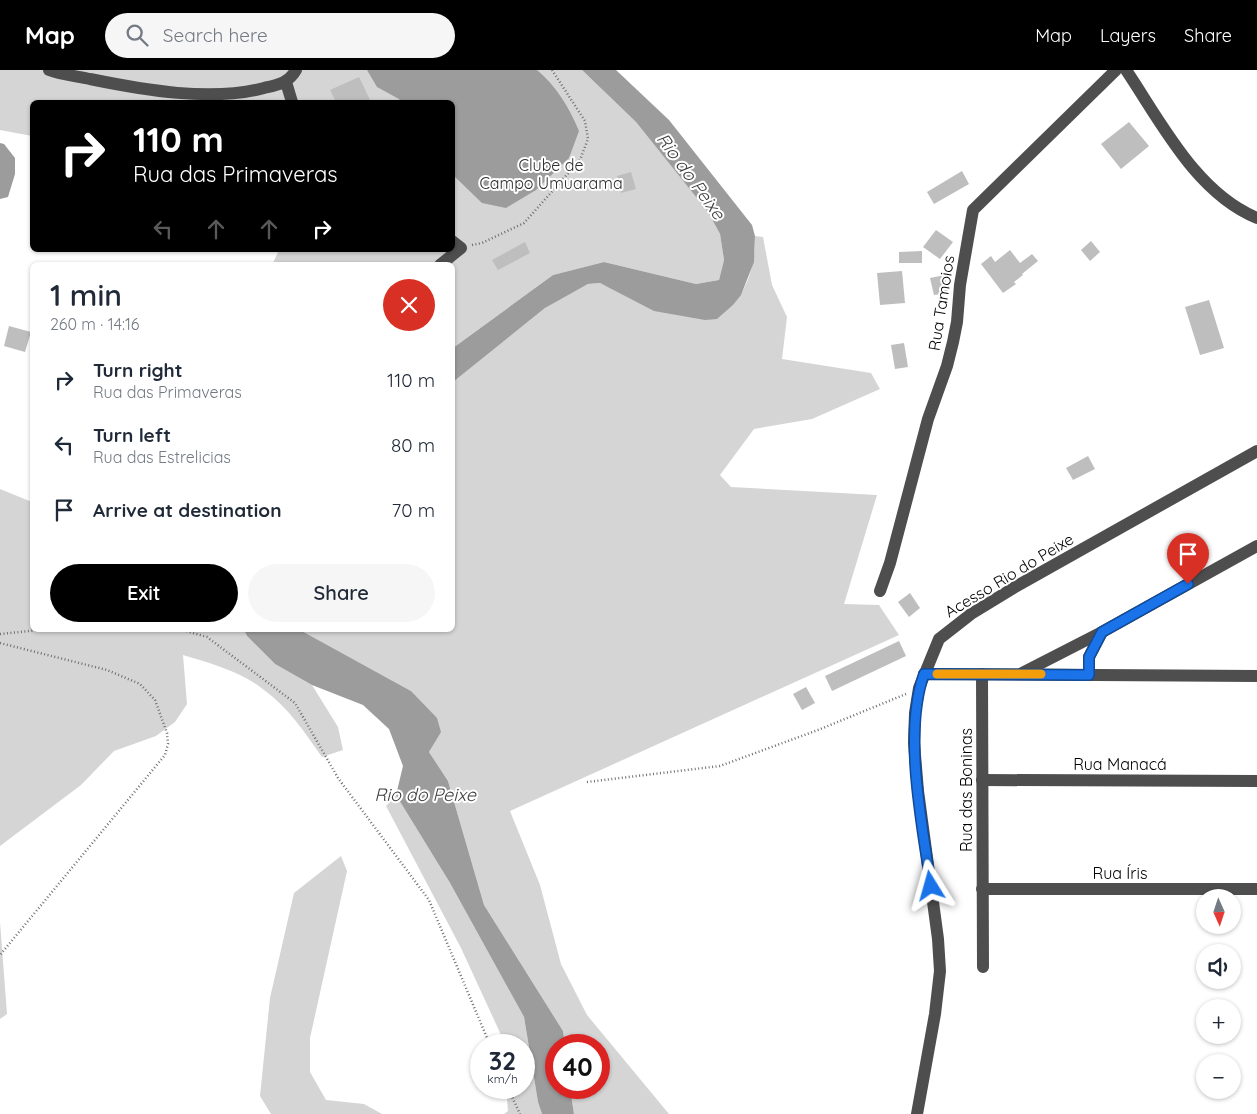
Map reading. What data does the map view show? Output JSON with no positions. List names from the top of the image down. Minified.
{"streets":{"street":["Rua Tamoios","Acesso Rio do Peixe","Rua Manacá","Rua das Boninas","Rua Íris"]},"crossings":[["Rua Manacá","Rua das Boninas"],["Rua das Boninas","Rua Íris"]],"water":["Rio do Peixe"],"parks":["Clube de Campo Umuarama"],"north":"bottom","page":{"header":"Map","search":"Search here","nav":["Map","Layers","Share"],"turn":["110 m","Rua das Primaveras"],"heading":["1 min","260 m · 14:16"],"list":[{"name":"Turn right","note":"Rua das Primaveras","value":"110 m"},{"name":"Turn left","note":"Rua das Estrelicias","value":"80 m"},{"name":"Arrive at destination","value":"70 m"}],"buttons":["Exit","Share"],"map_buttons":["+","−"],"speed":"32 km/h","limit":"40"}}
